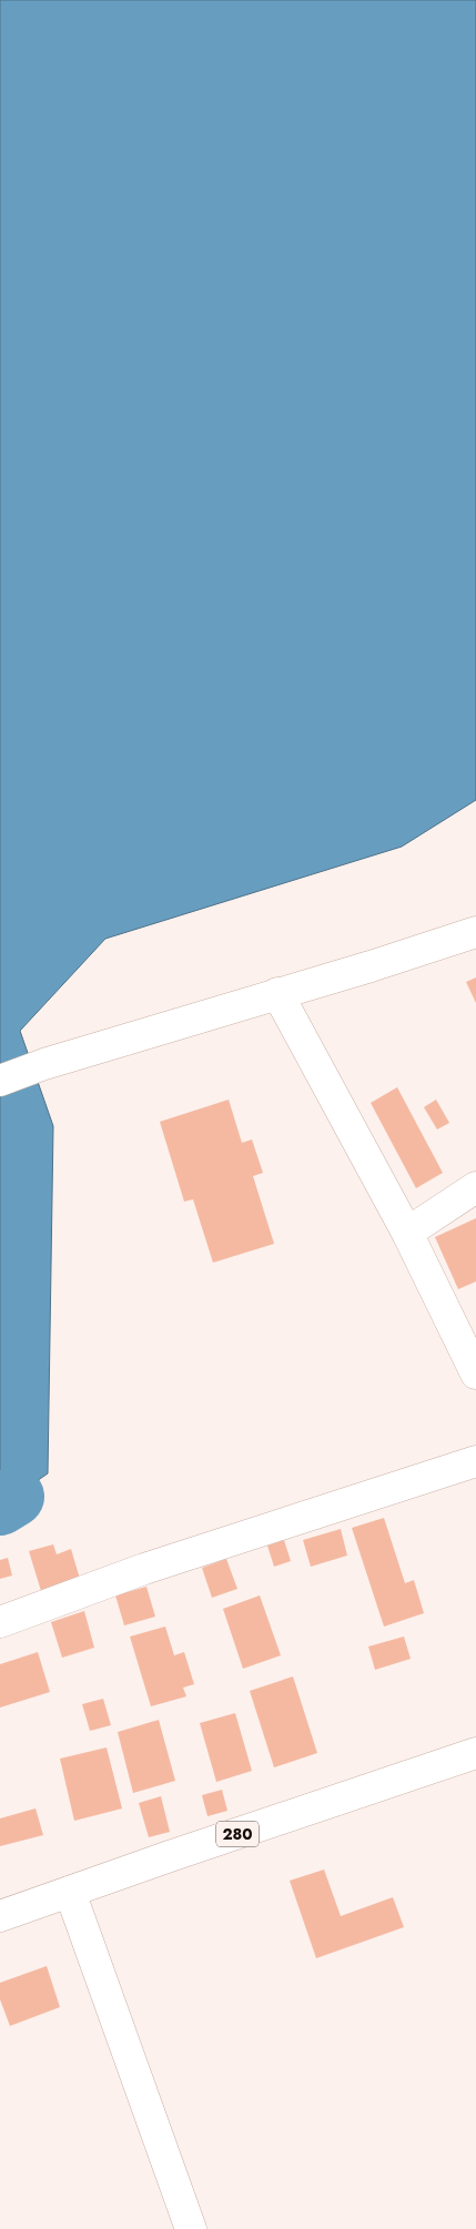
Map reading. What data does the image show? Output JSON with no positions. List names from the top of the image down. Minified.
{"streets":{"main road":["280"]}}
